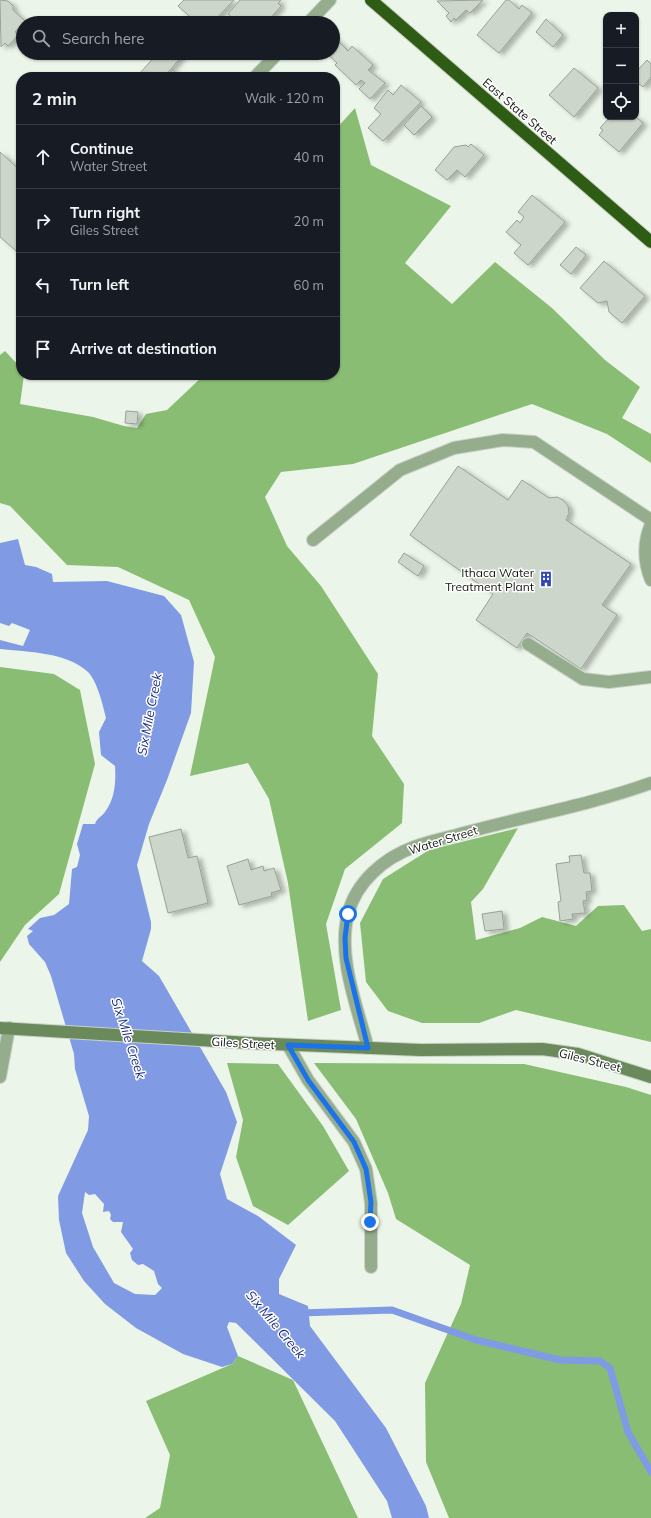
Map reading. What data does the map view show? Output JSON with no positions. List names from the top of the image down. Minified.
{"streets":{"highway":["East State Street"],"street":["Water Street","Giles Street"]},"crossings":[["Water Street","Giles Street"]],"water":["Six Mile Creek"],"places":{"building":["Ithaca Water Treatment Plant"]},"page":{"map_buttons":["+","−"],"search":"Search here","heading":["2 min","Walk · 120 m"],"list":[["Continue","Water Street","40 m"],["Turn right","Giles Street","20 m"],["Turn left","60 m"],"Arrive at destination"]}}
